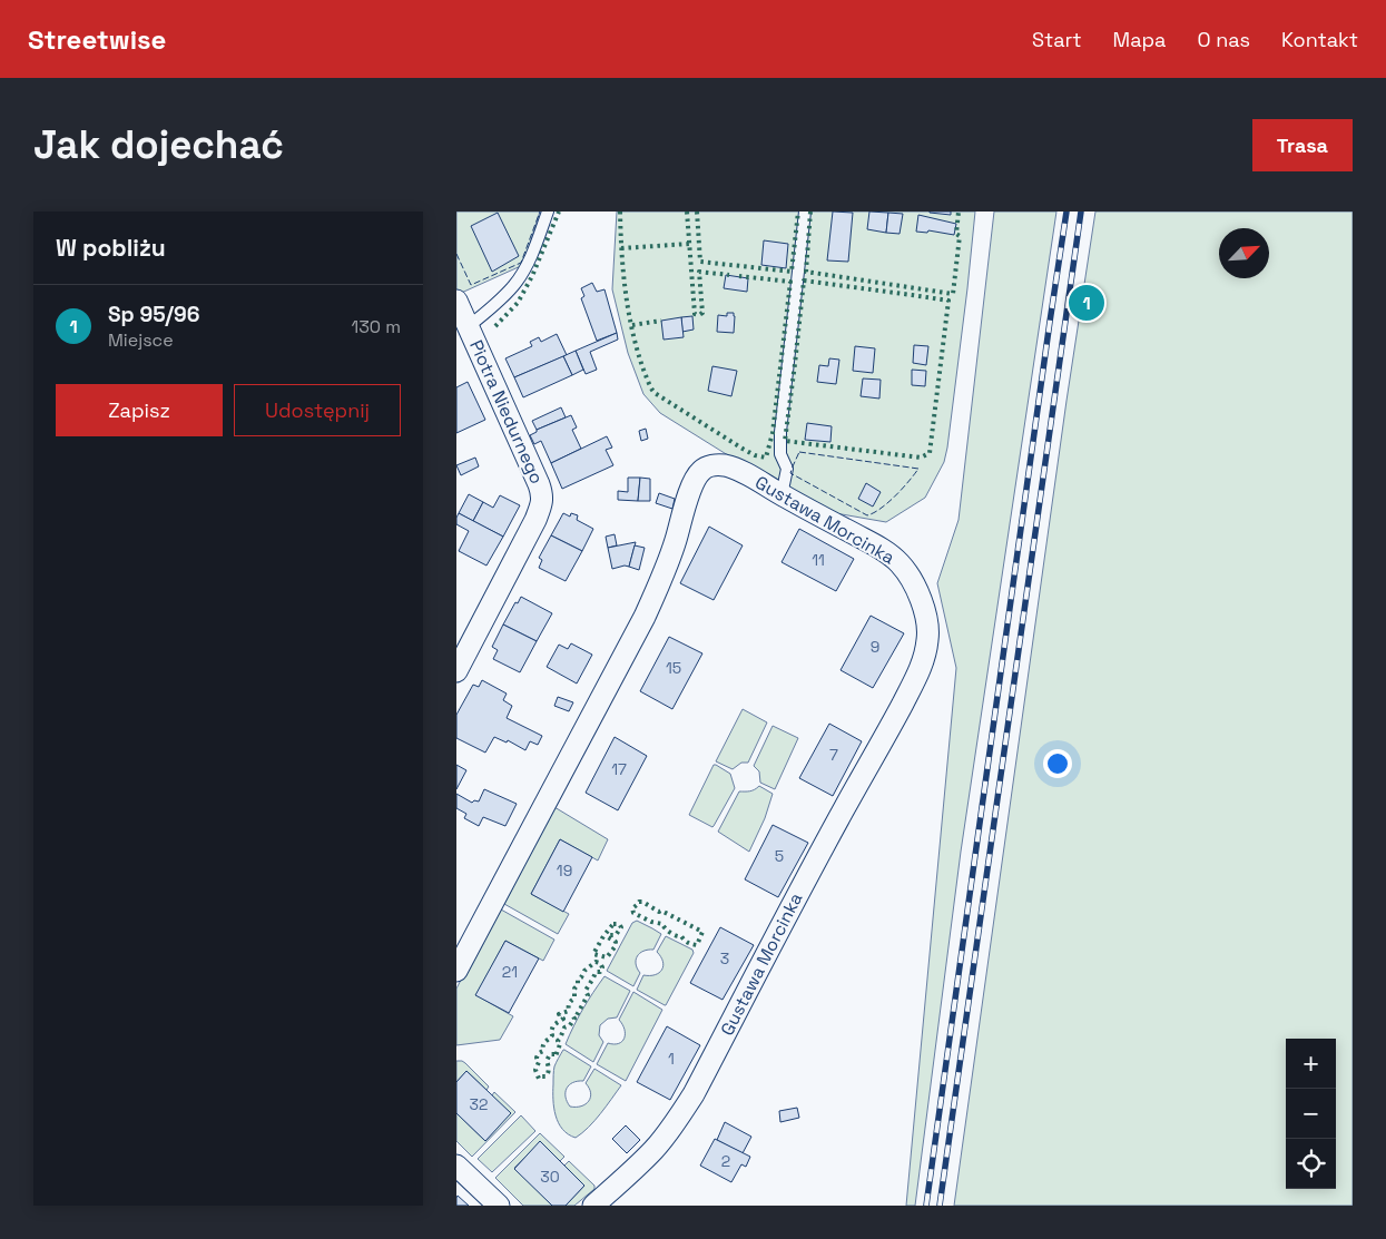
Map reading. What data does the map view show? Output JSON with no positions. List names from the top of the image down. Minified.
{"streets":{"street":["Piotra Niedurnego","Gustawa Morcinka"]},"house_numbers":["11","9","15","7","17","5","19","3","21","1","32","2","30"],"north":"top right","page":{"header":"Streetwise","nav":["Start","Mapa","O nas","Kontakt"],"buttons":["Trasa",["Zapisz","Udostępnij"]],"title":"Jak dojechać","heading":"W pobliżu","pins":"1","list":[{"mark":"1","name":"Sp 95/96","note":"Miejsce","value":"130 m"}],"map_buttons":["+","−"]}}
